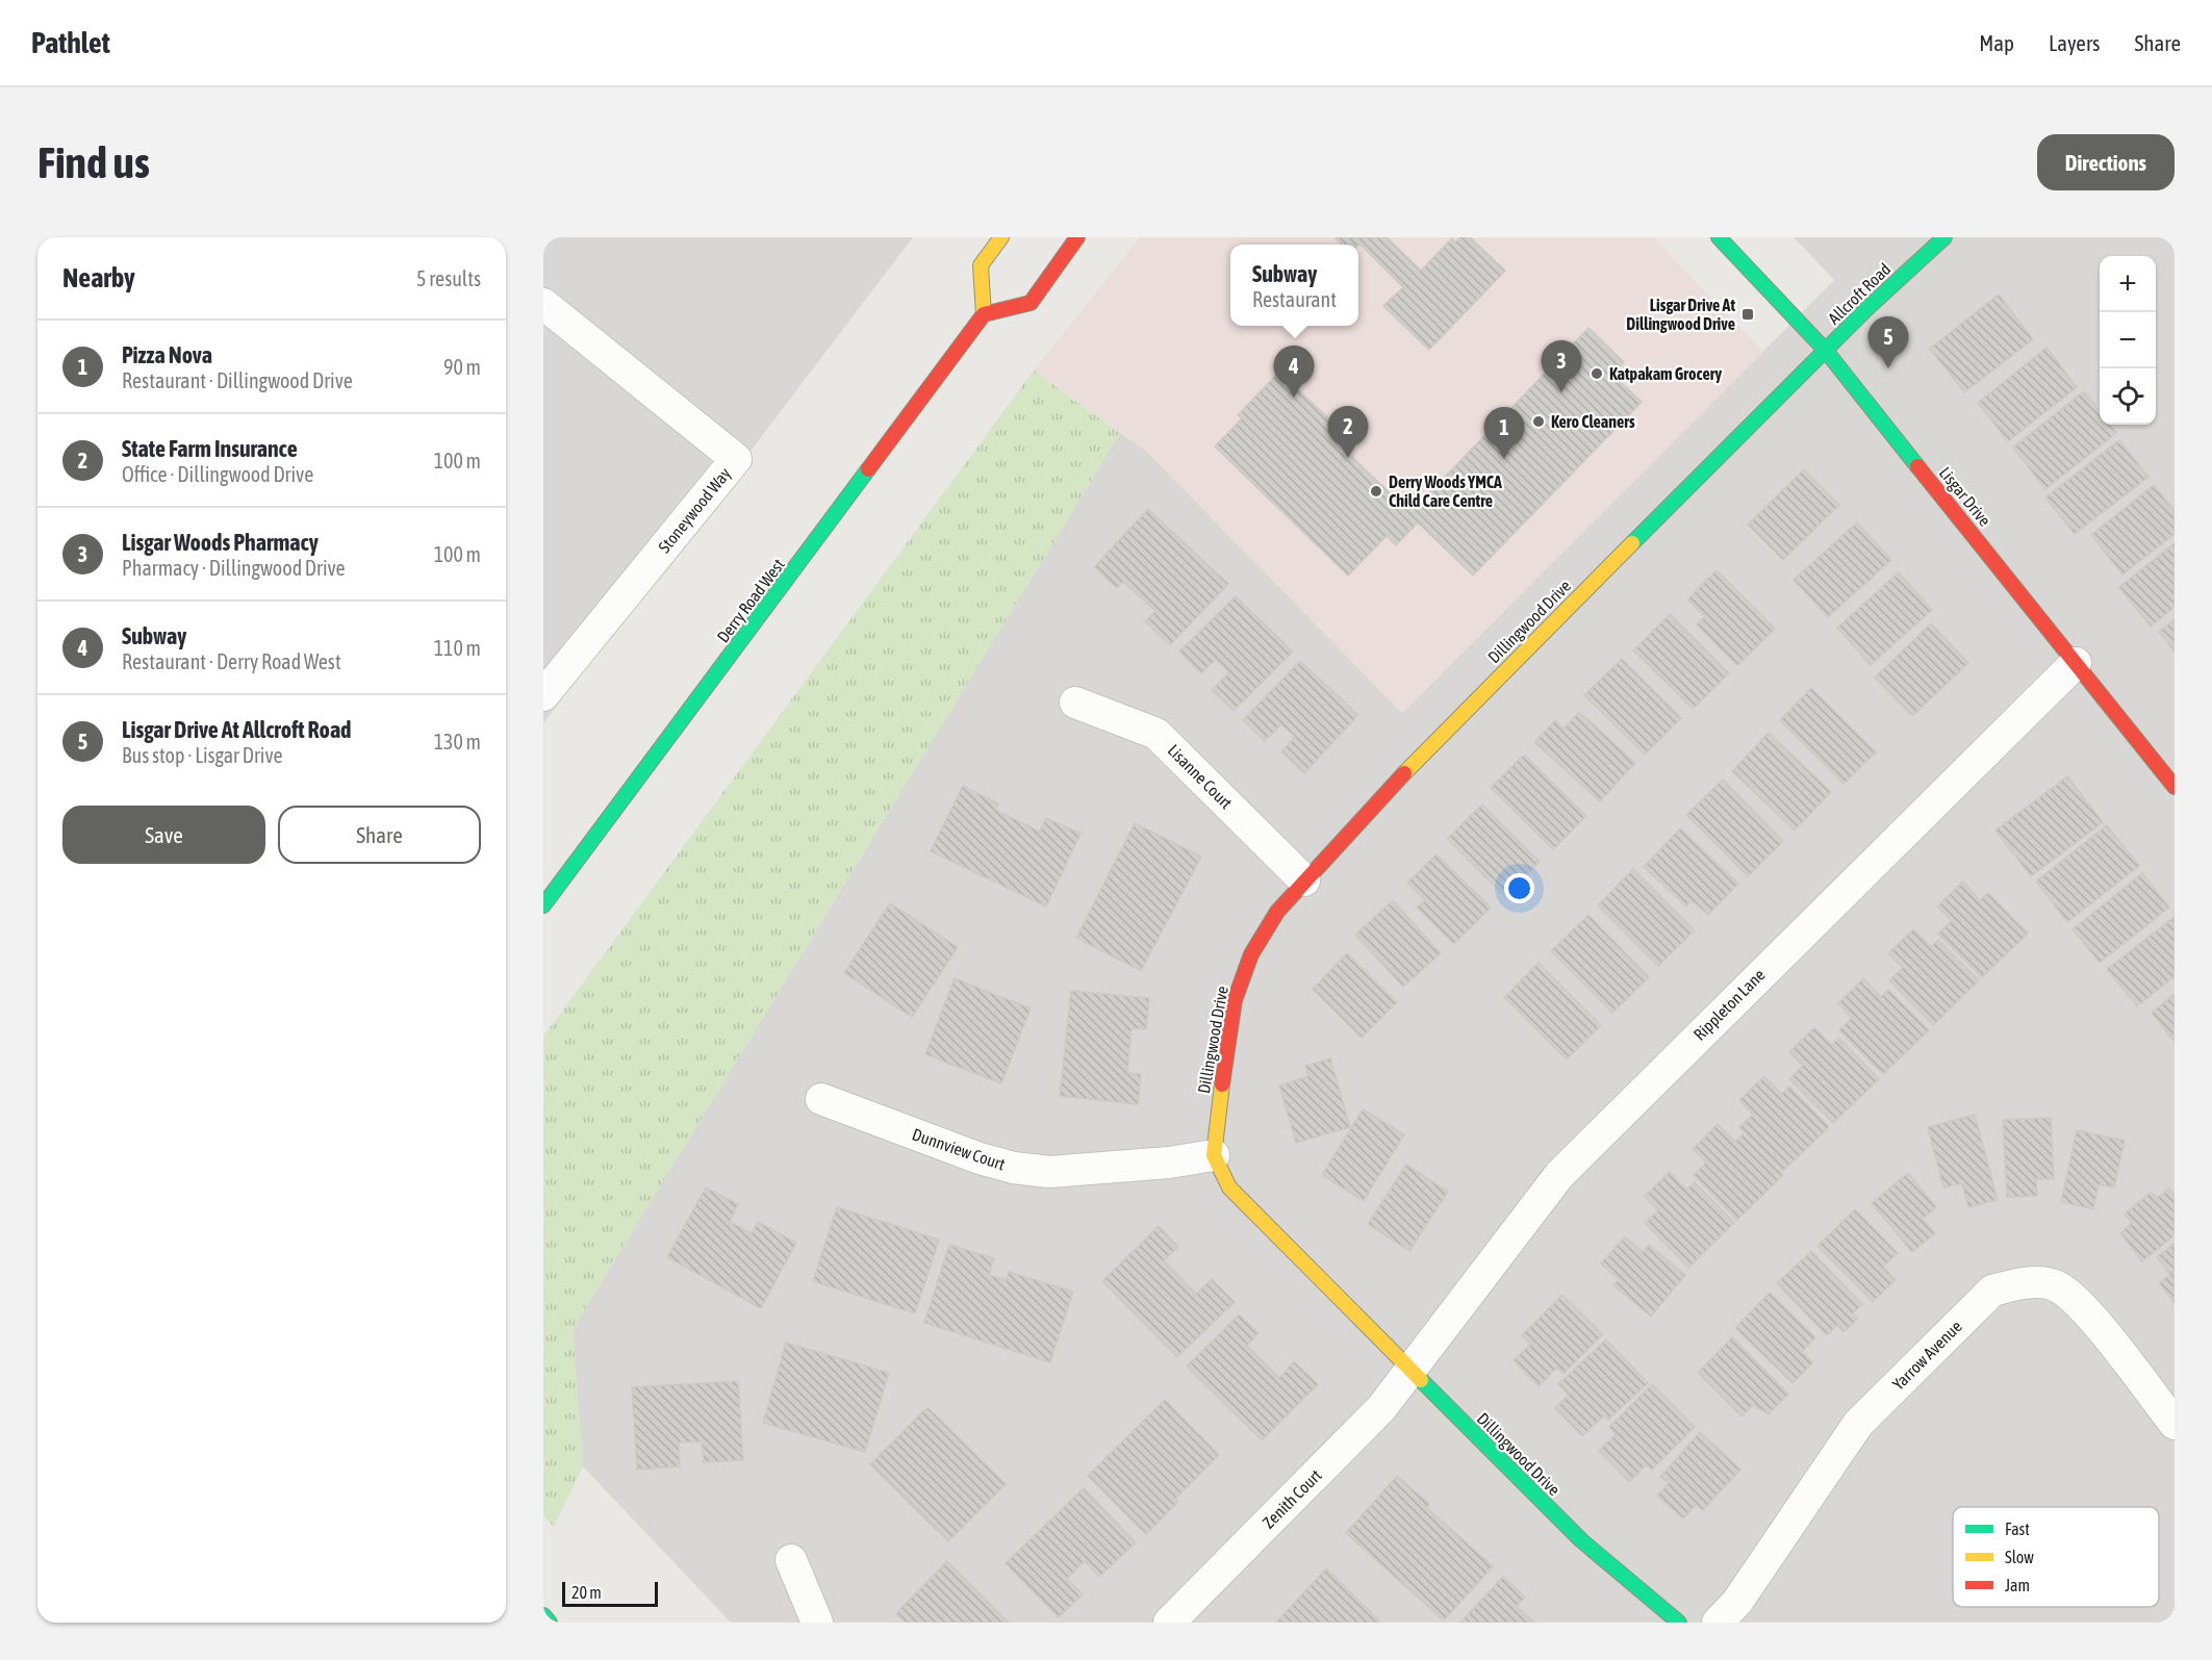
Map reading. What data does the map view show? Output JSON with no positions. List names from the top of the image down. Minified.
{"streets":{"street":["Allcroft Road","Lisgar Drive","Stoneywood Way","Derry Road West","Dillingwood Drive","Lisanne Court","Rippleton Lane","Dunnview Court","Yarrow Avenue","Zenith Court"]},"crossings":[["Allcroft Road","Lisgar Drive"],["Allcroft Road","Dillingwood Drive"],["Lisgar Drive","Dillingwood Drive"],["Lisgar Drive","Rippleton Lane"],["Dillingwood Drive","Lisanne Court"],["Dillingwood Drive","Rippleton Lane"],["Dillingwood Drive","Dunnview Court"],["Dillingwood Drive","Zenith Court"],["Rippleton Lane","Zenith Court"]],"places":{"transit":["Lisgar Drive At Dillingwood Drive"],"other":["Katpakam Grocery","Kero Cleaners","Derry Woods YMCA Child Care Centre"]},"legend":["Fast","Slow","Jam"],"scale_bar":"20 m","page":{"header":"Pathlet","nav":["Map","Layers","Share"],"buttons":["Directions",["Save","Share"]],"title":"Find us","heading":["Nearby","5 results"],"popup":["Subway","Restaurant"],"map_buttons":["+","−"],"pins":["5","3","4","2","1"],"list":[{"mark":"1","name":"Pizza Nova","note":"Restaurant · Dillingwood Drive","value":"90 m"},{"mark":"2","name":"State Farm Insurance","note":"Office · Dillingwood Drive","value":"100 m"},{"mark":"3","name":"Lisgar Woods Pharmacy","note":"Pharmacy · Dillingwood Drive","value":"100 m"},{"mark":"4","name":"Subway","note":"Restaurant · Derry Road West","value":"110 m"},{"mark":"5","name":"Lisgar Drive At Allcroft Road","note":"Bus stop · Lisgar Drive","value":"130 m"}],"scale":"20 m"}}
